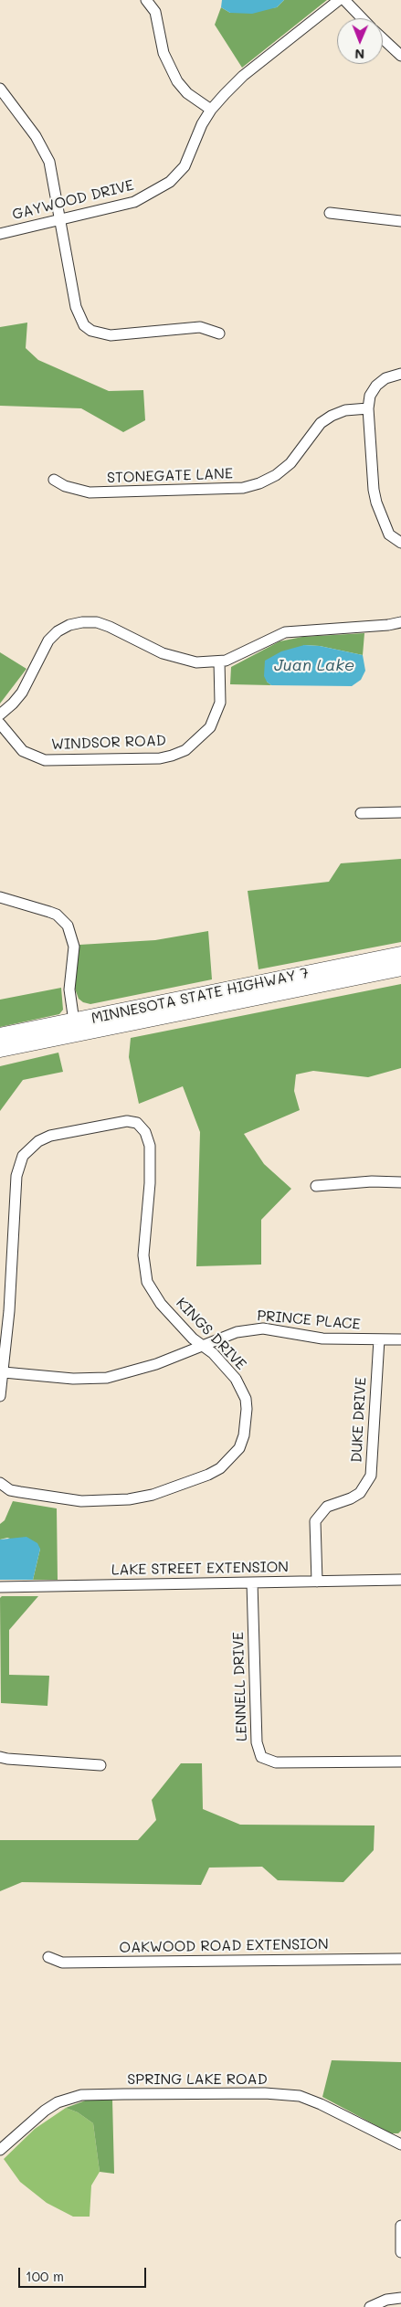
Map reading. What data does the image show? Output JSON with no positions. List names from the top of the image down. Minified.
{"streets":{"main road":["MINNESOTA STATE HIGHWAY 7"],"street":["GAYWOOD DRIVE","STONEGATE LANE","WINDSOR ROAD","PRINCE PLACE","KINGS DRIVE","DUKE DRIVE","LAKE STREET EXTENSION","LENNELL DRIVE","OAKWOOD ROAD EXTENSION","SPRING LAKE ROAD"]},"crossings":[["PRINCE PLACE","KINGS DRIVE"],["PRINCE PLACE","DUKE DRIVE"],["DUKE DRIVE","LAKE STREET EXTENSION"],["LAKE STREET EXTENSION","LENNELL DRIVE"]],"water":["Juan Lake"],"scale_bar":"100 m","north":"bottom"}
